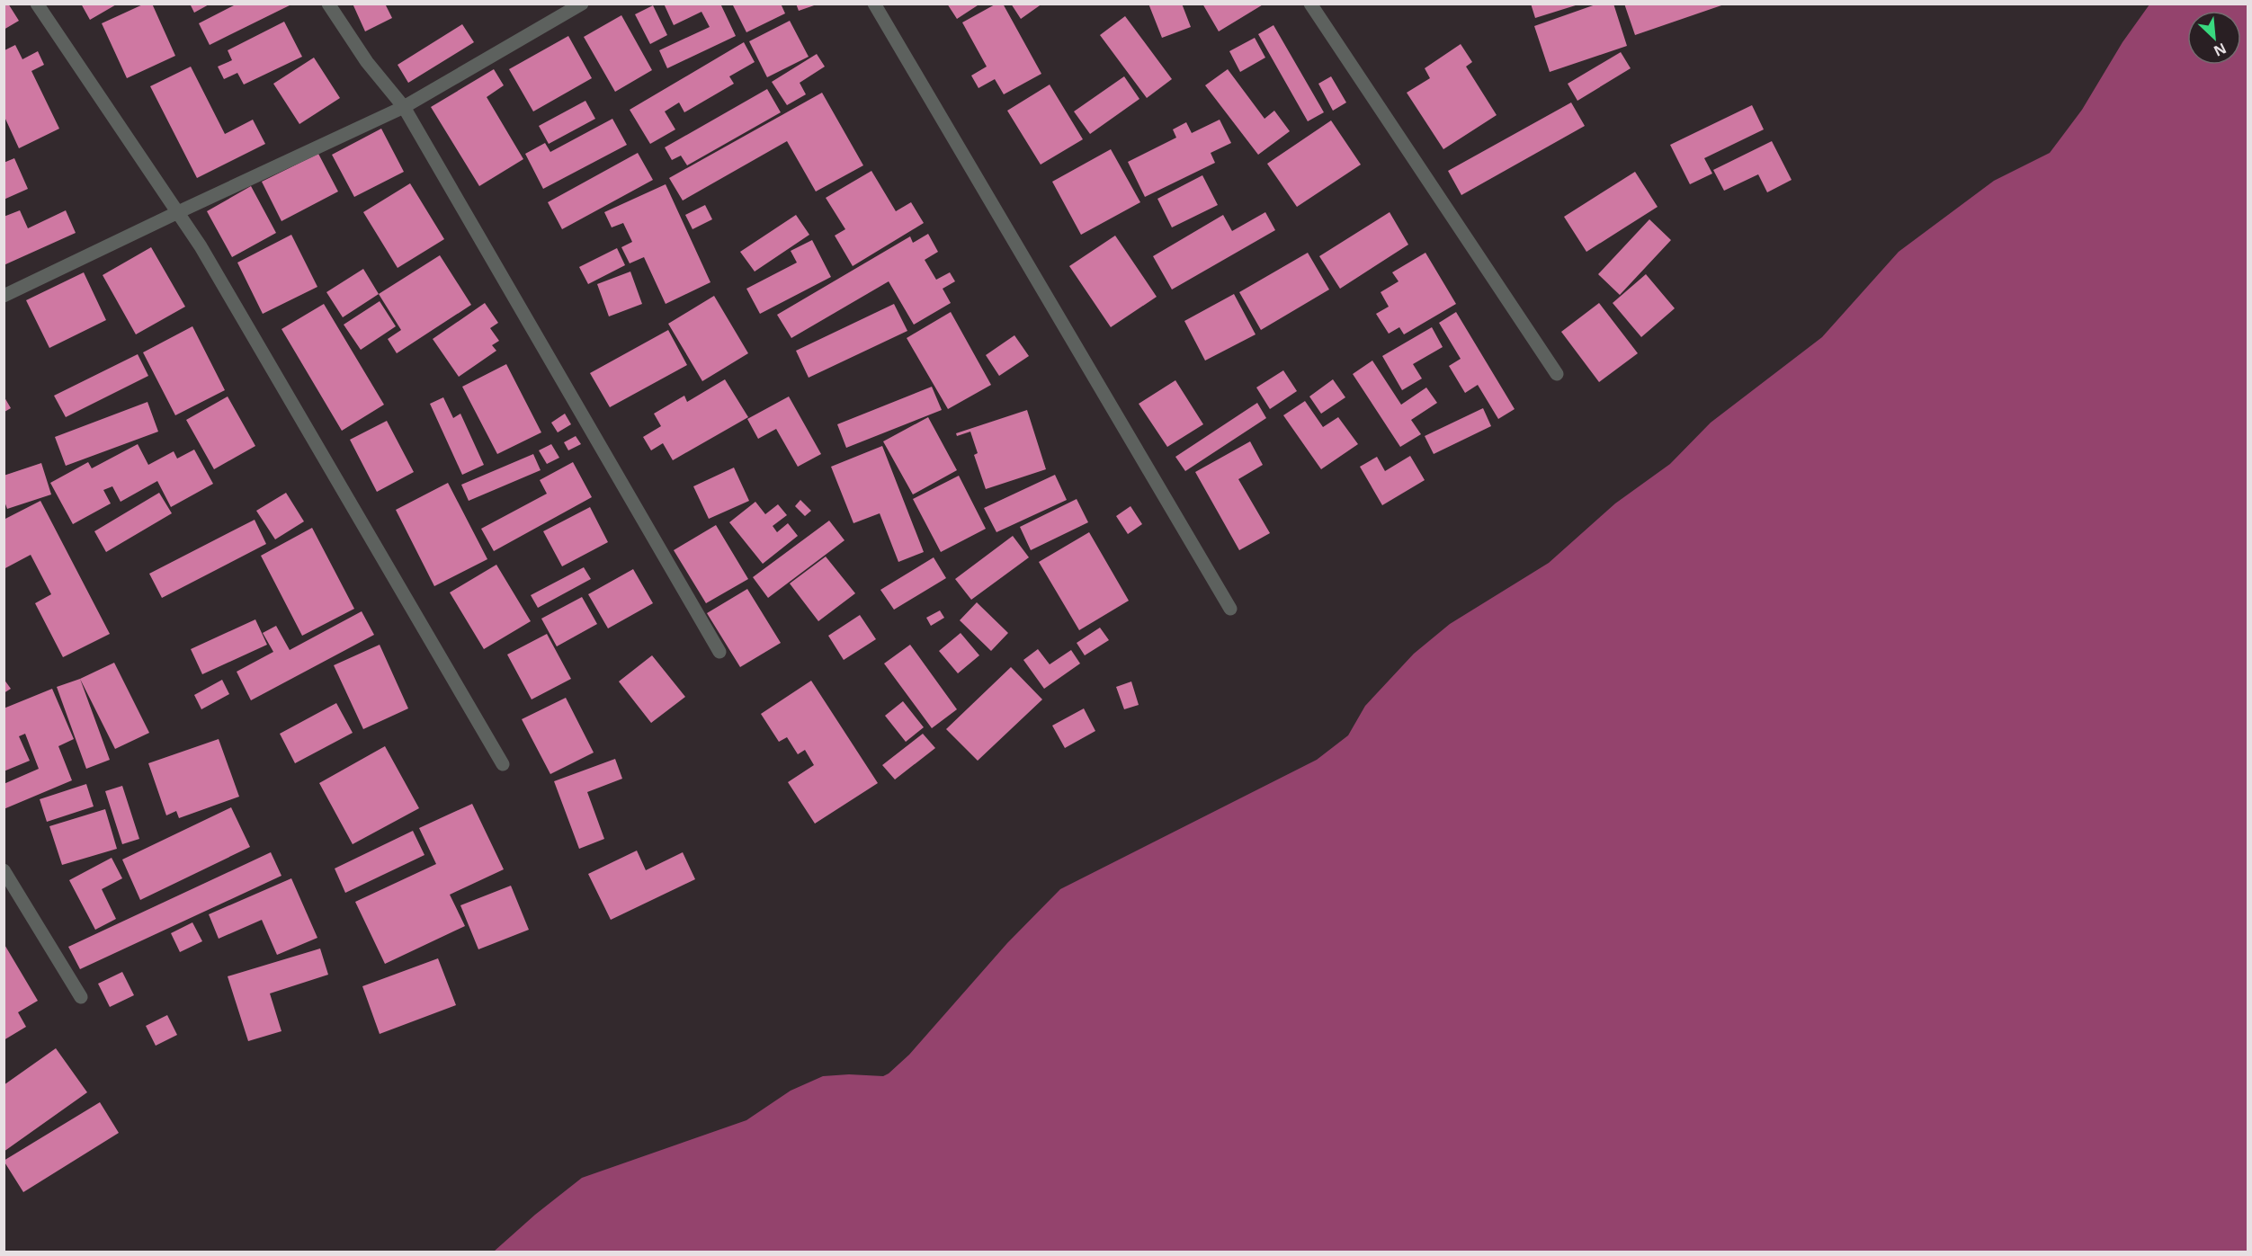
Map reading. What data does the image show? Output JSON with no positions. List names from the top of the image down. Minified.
{"north":"bottom right"}
